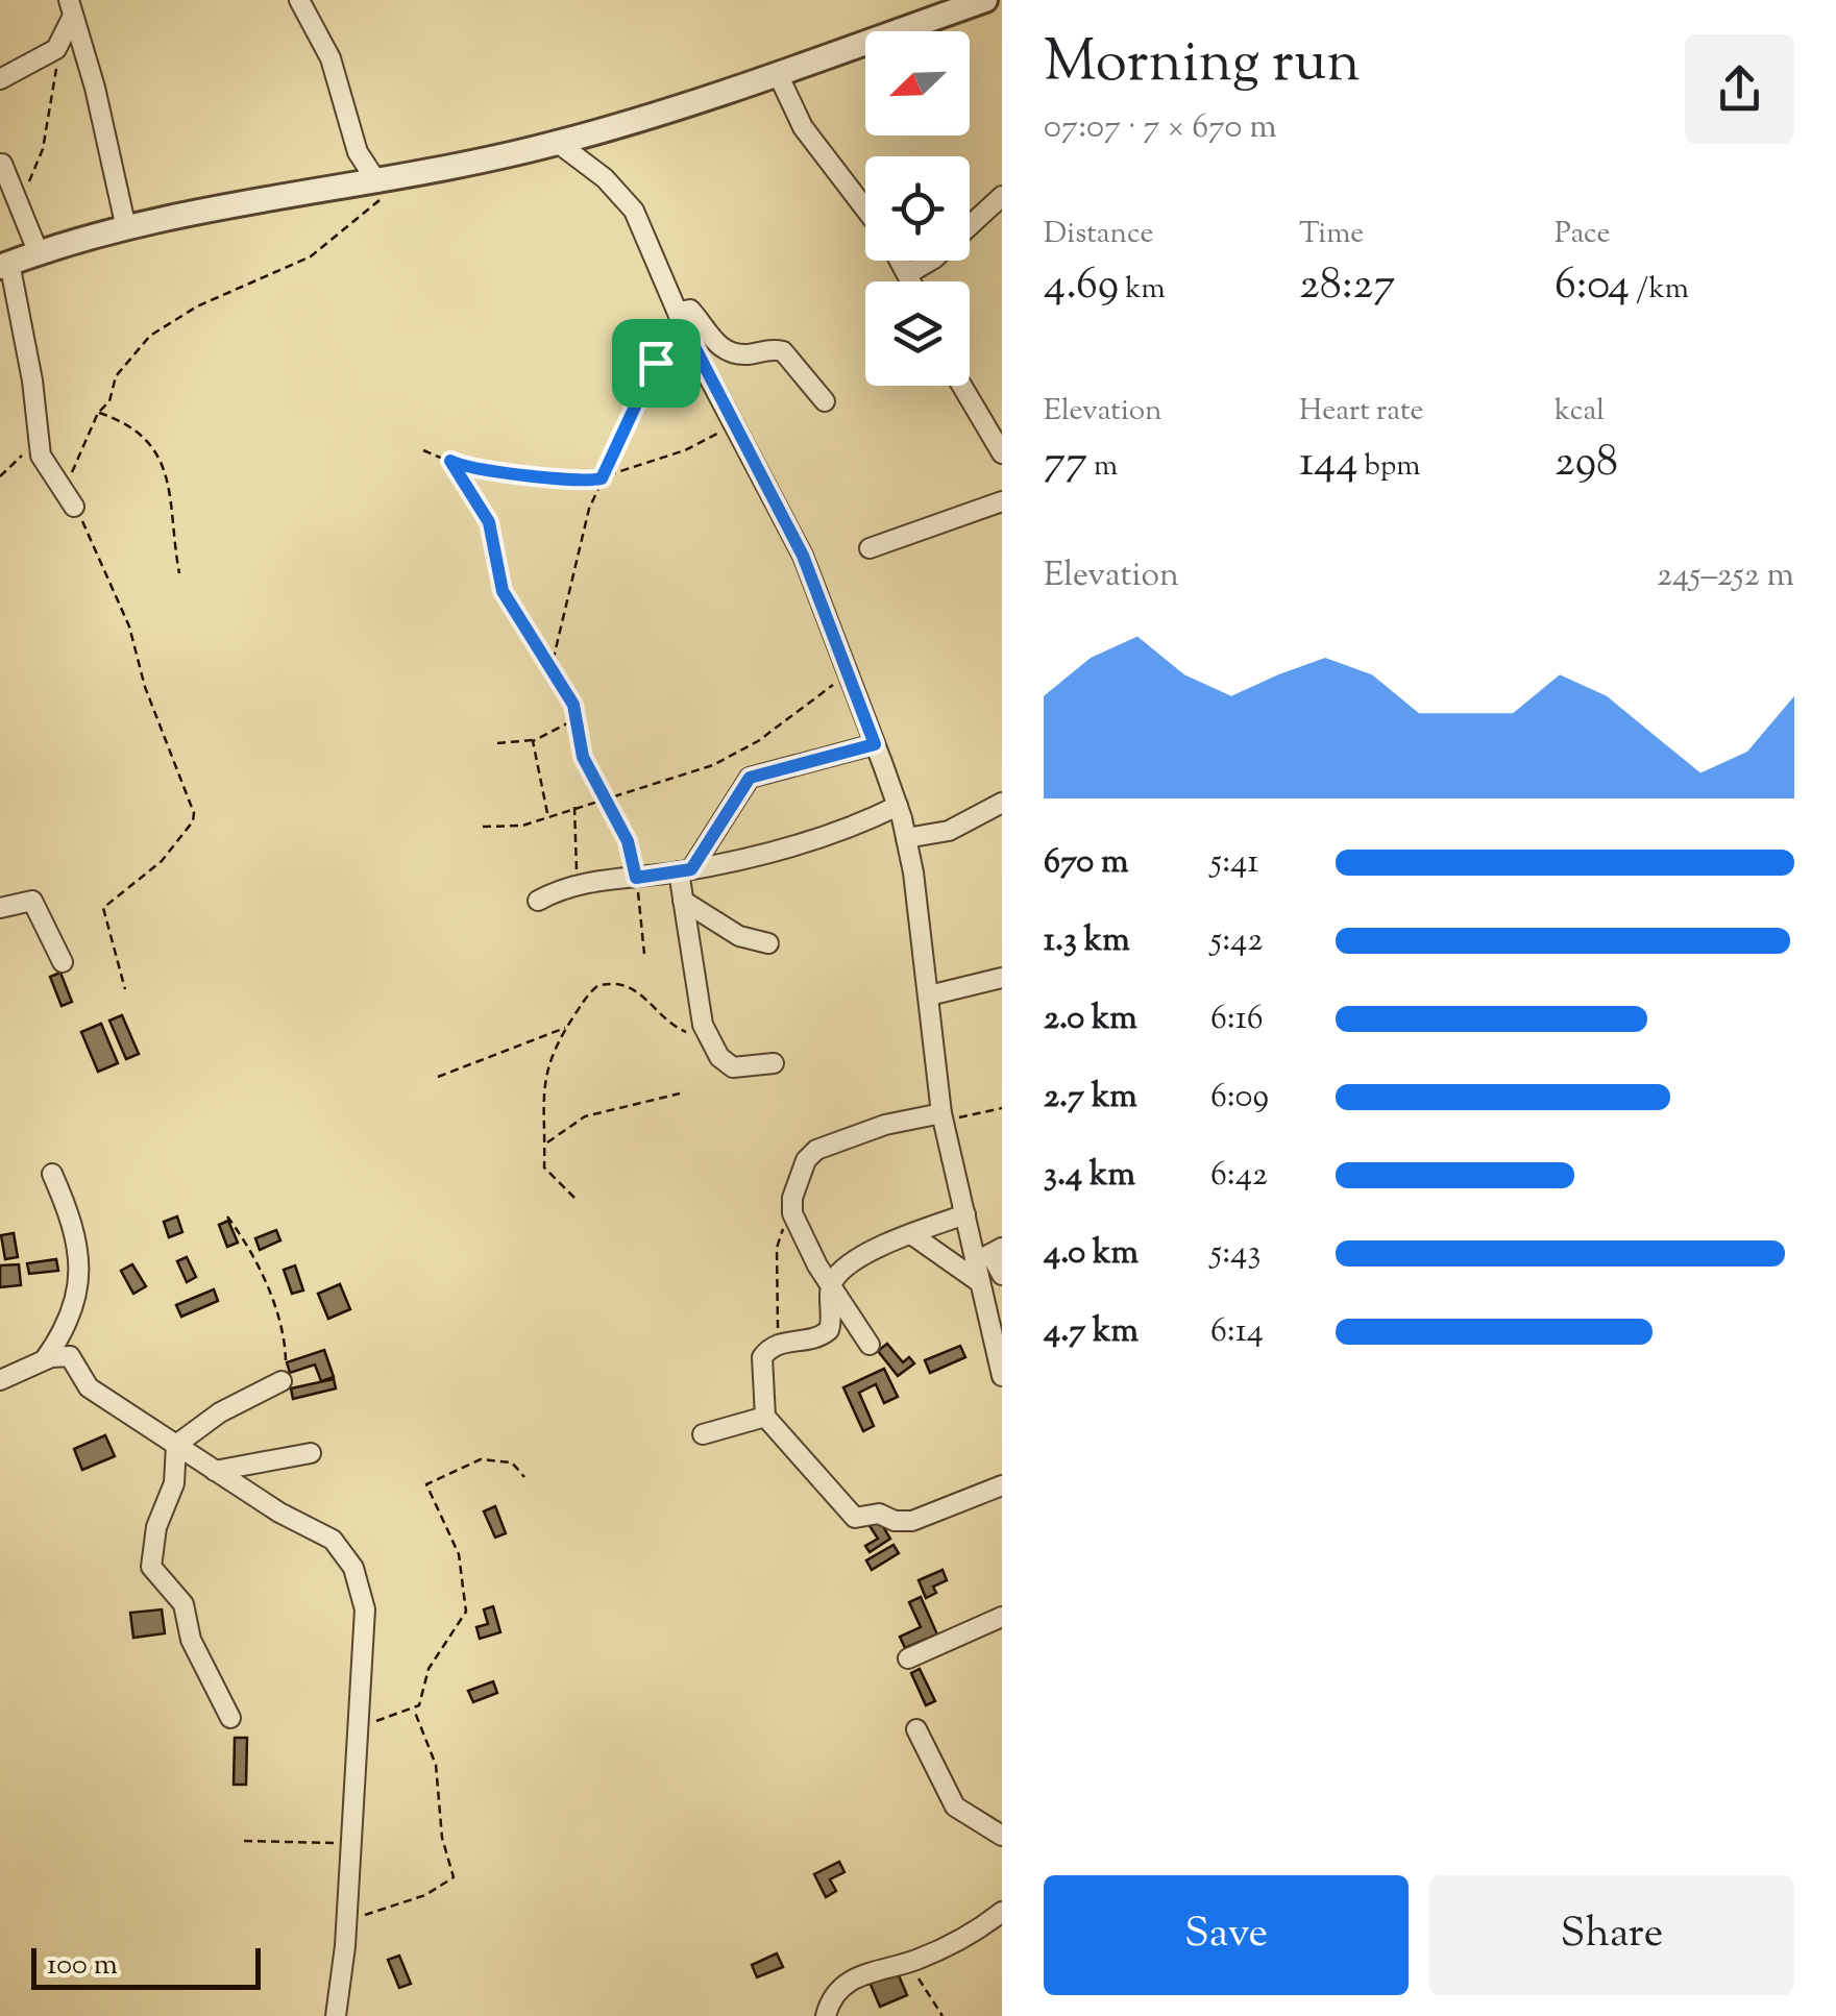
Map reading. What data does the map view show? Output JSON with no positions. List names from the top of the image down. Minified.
{"scale_bar":"100 m","north":"bottom left","page":{"heading":["Morning run","07:07 · 7 × 670 m"],"stats":[["Distance","4.69 km"],["Time","28:27"],["Pace","6:04 /km"],["Elevation","77 m"],["Heart rate","144 bpm"],["kcal","298"]],"chart":["Elevation","245–252 m"],"list":[{"name":"670 m","note":"5:41"},{"name":"1.3 km","note":"5:42"},{"name":"2.0 km","note":"6:16"},{"name":"2.7 km","note":"6:09"},{"name":"3.4 km","note":"6:42"},{"name":"4.0 km","note":"5:43"},{"name":"4.7 km","note":"6:14"}],"buttons":["Save","Share"],"scale":"100 m"}}
